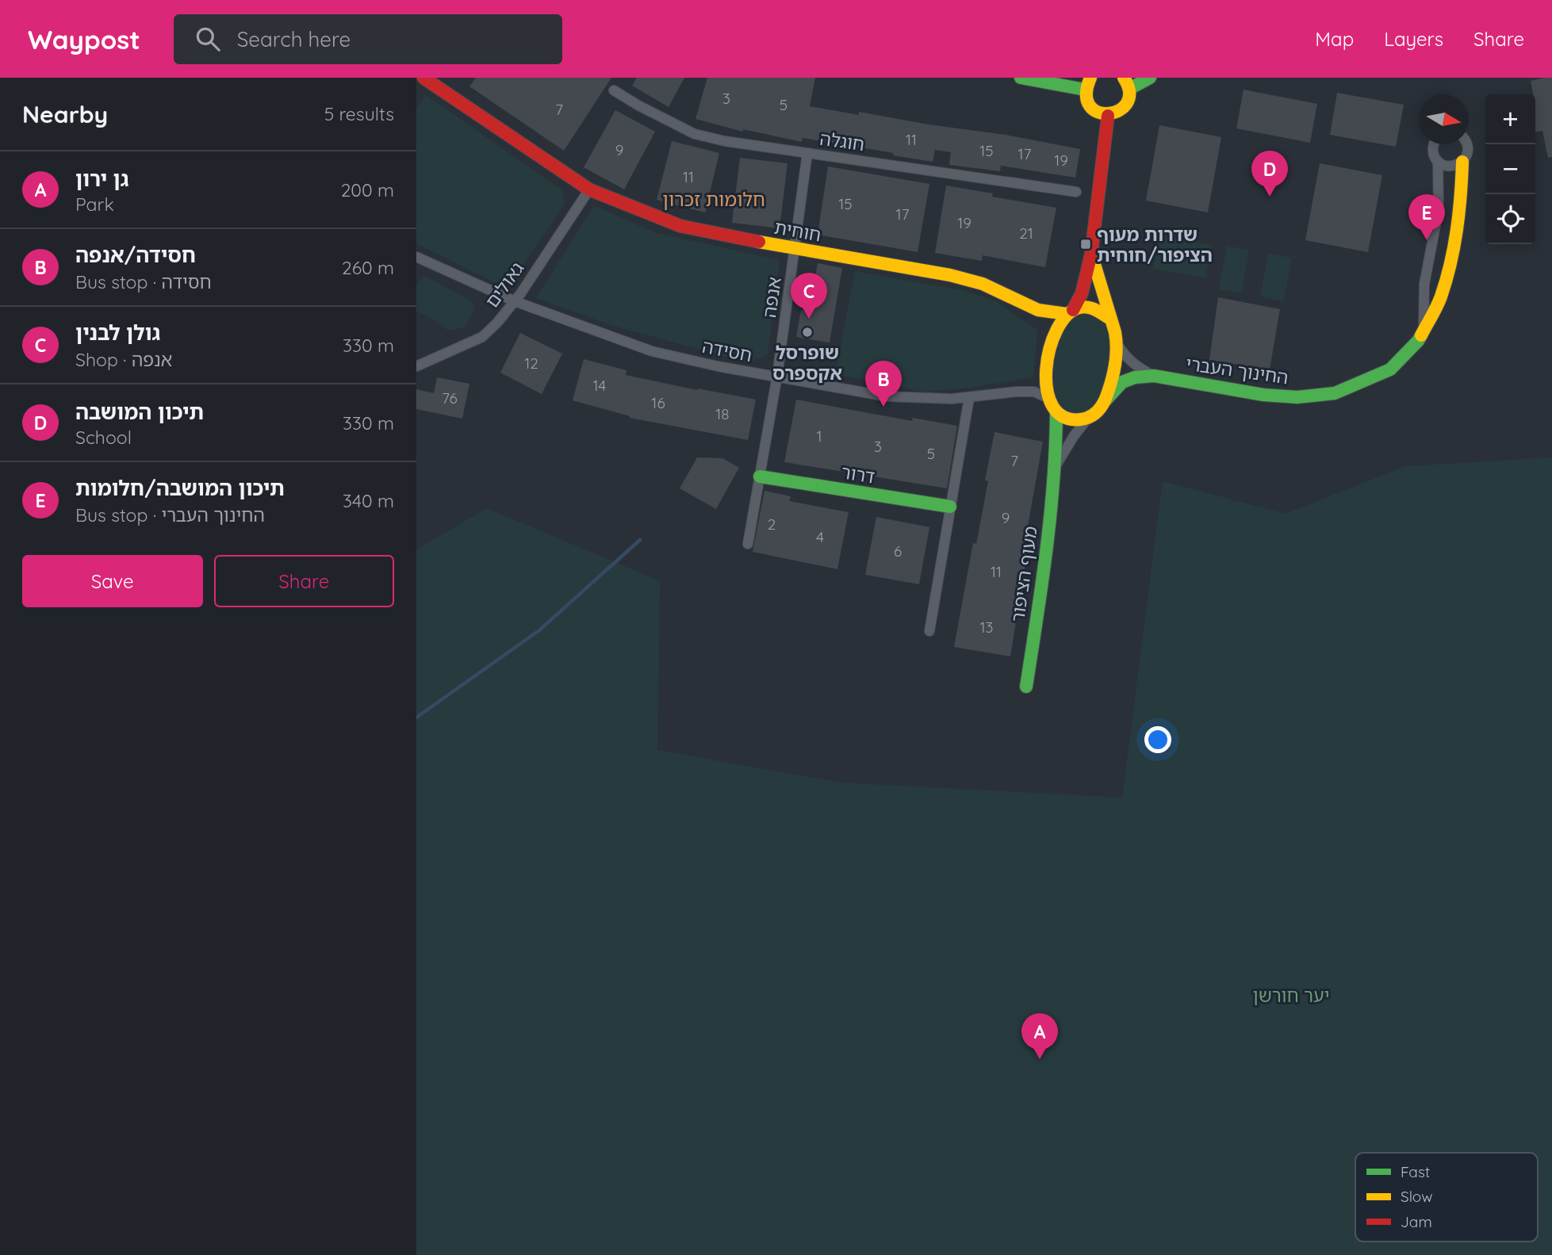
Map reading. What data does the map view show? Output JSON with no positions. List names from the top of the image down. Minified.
{"streets":{"street":["חוגלה","חוחית","גאולים","אנפה","חסידה","החינוך העברי","דרור","מעוף הציפור"]},"crossings":[["חוגלה","אנפה"],["חוחית","גאולים"],["חוחית","אנפה"],["חוחית","חסידה"],["חוחית","החינוך העברי"],["חוחית","מעוף הציפור"],["גאולים","חסידה"],["אנפה","חסידה"],["אנפה","דרור"],["חסידה","החינוך העברי"],["חסידה","מעוף הציפור"],["החינוך העברי","מעוף הציפור"]],"districts":["חלומות זכרון"],"parks":["יער חורשן"],"places":{"transit":["שדרות מעוף הציפור/חוחית"],"other":["שופרסל אקספרס"]},"house_numbers":["3","5","7","11","9","15","17","19","11","15","17","19","21","12","14","76","16","18","1","3","5","7","9","2","4","6","11","13"],"legend":["Fast","Slow","Jam"],"north":"right","page":{"header":"Waypost","search":"Search here","nav":["Map","Layers","Share"],"heading":["Nearby","5 results"],"map_buttons":["+","−"],"list":[{"mark":"A","name":"גן ירון","note":"Park","value":"200 m"},{"mark":"B","name":"חסידה/אנפה","note":"Bus stop · חסידה","value":"260 m"},{"mark":"C","name":"גולן לבנין","note":"Shop · אנפה","value":"330 m"},{"mark":"D","name":"תיכון המושבה","note":"School","value":"330 m"},{"mark":"E","name":"תיכון המושבה/חלומות","note":"Bus stop · החינוך העברי","value":"340 m"}],"pins":["D","E","C","B","A"],"buttons":["Save","Share"]}}
